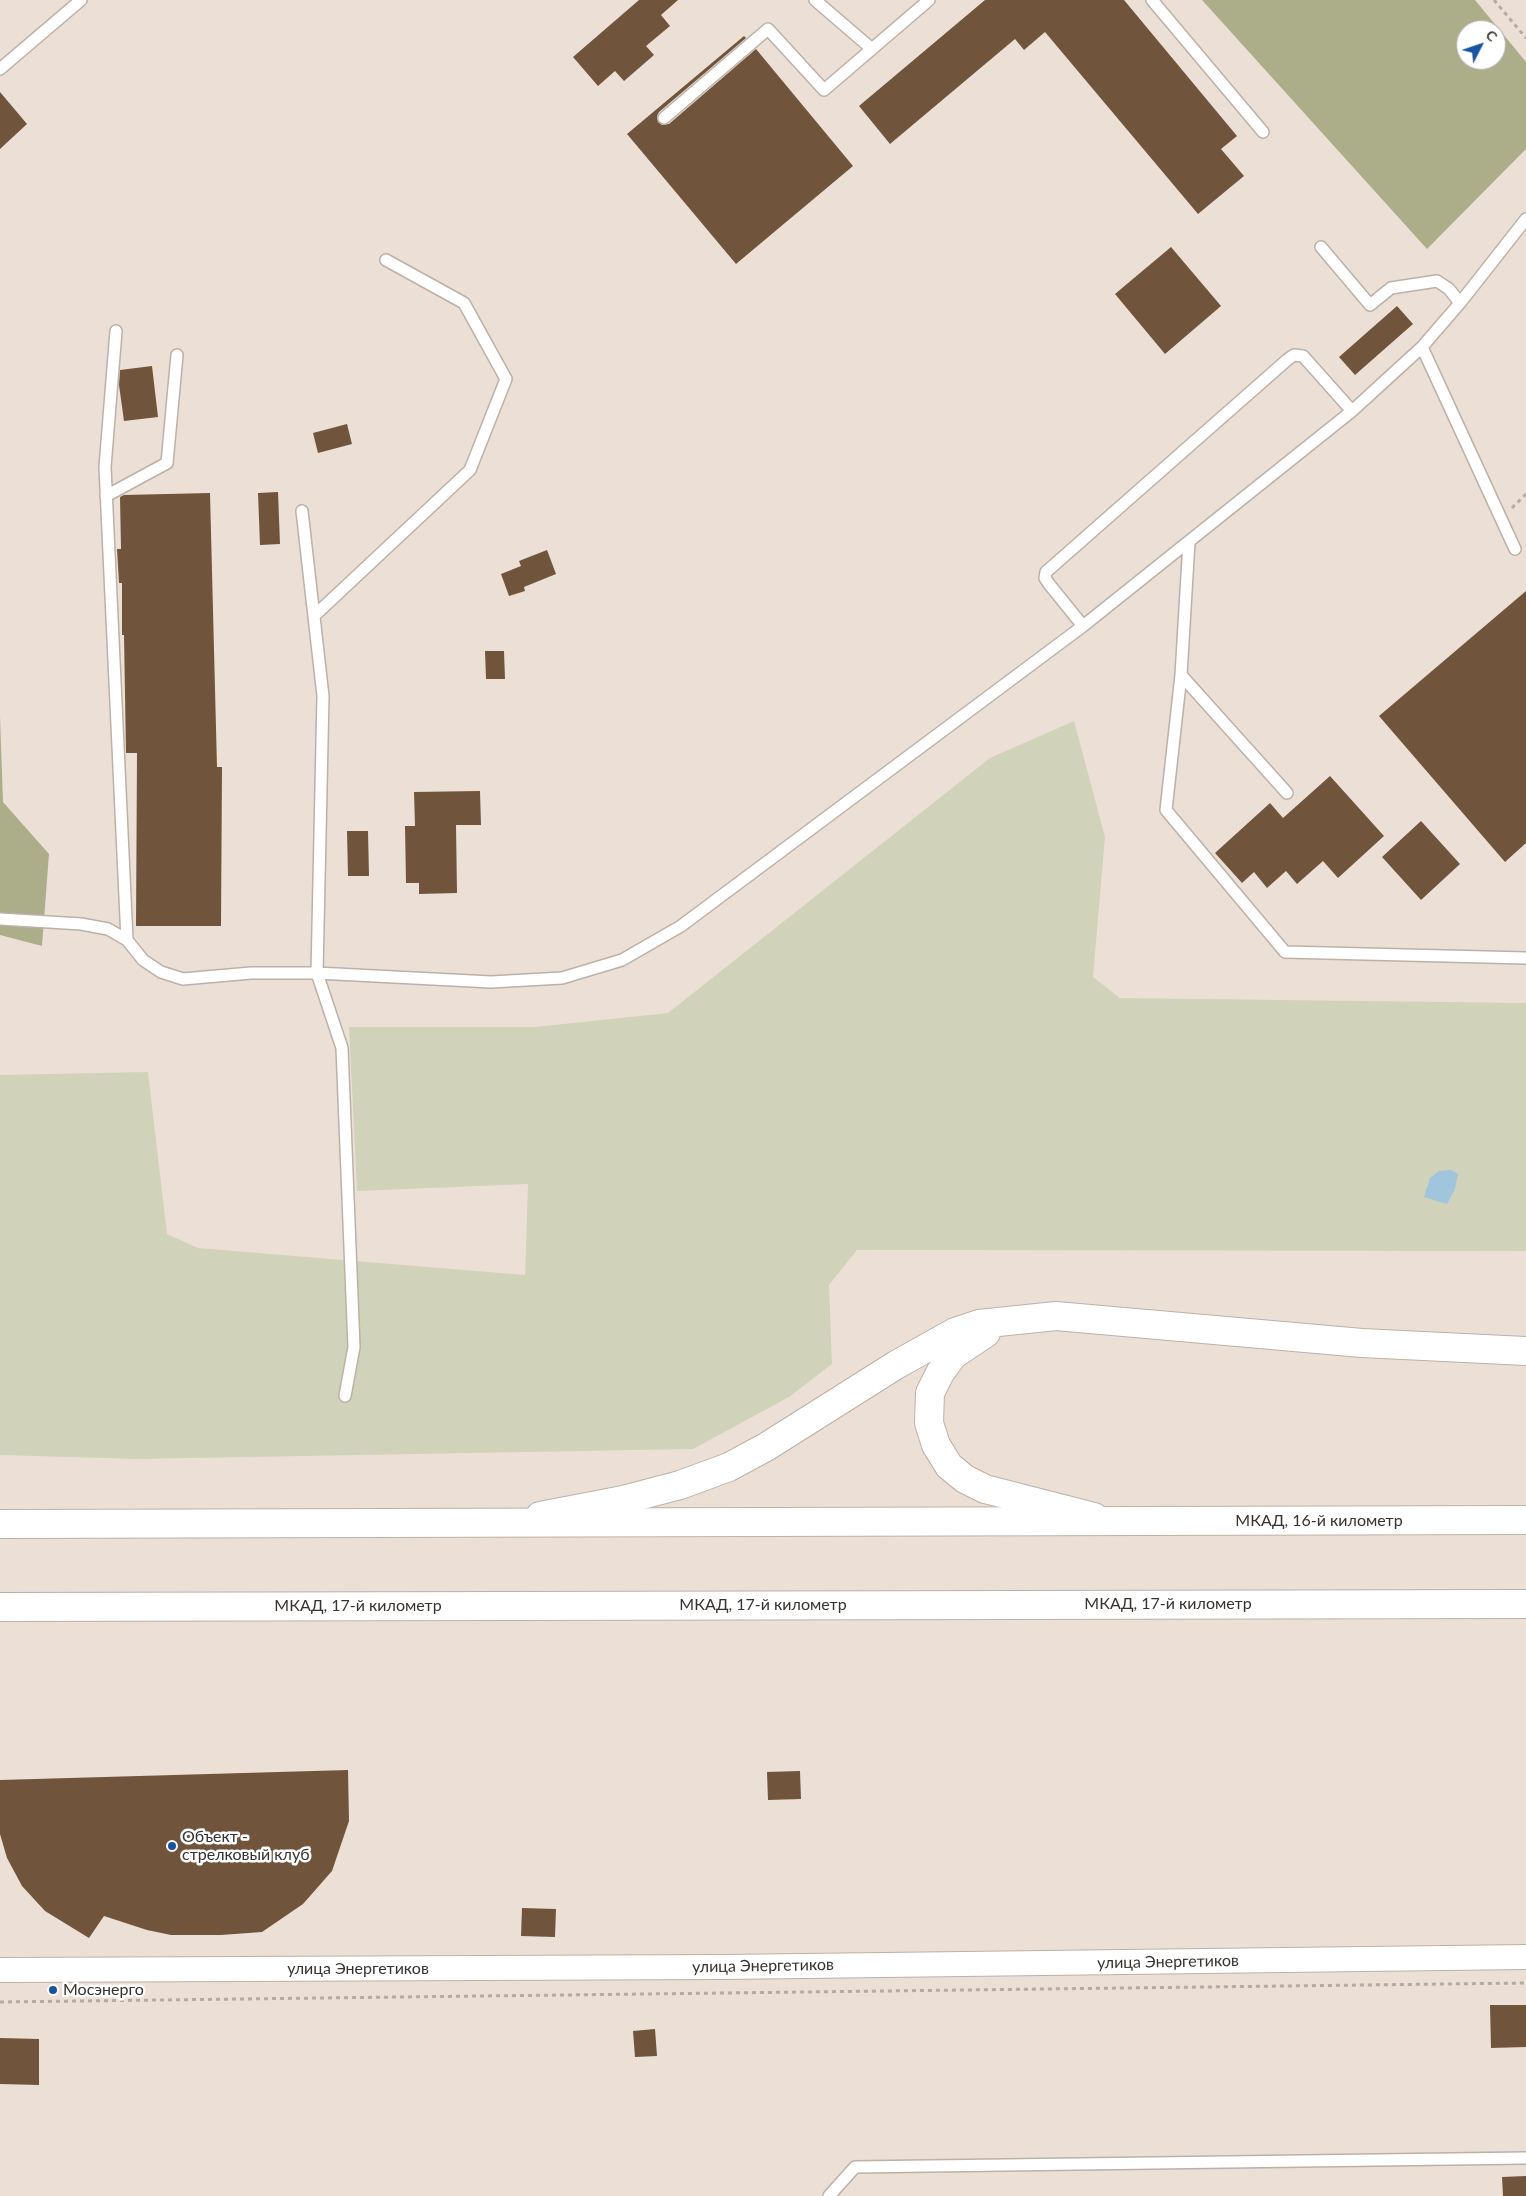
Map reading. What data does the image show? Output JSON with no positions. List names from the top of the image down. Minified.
{"streets":{"main road":["МКАД, 16-й километр","МКАД, 17-й километр"],"street":["улица Энергетиков"]},"places":["Объект - стрелковый клуб","Мосэнерго"],"north":"top right"}
